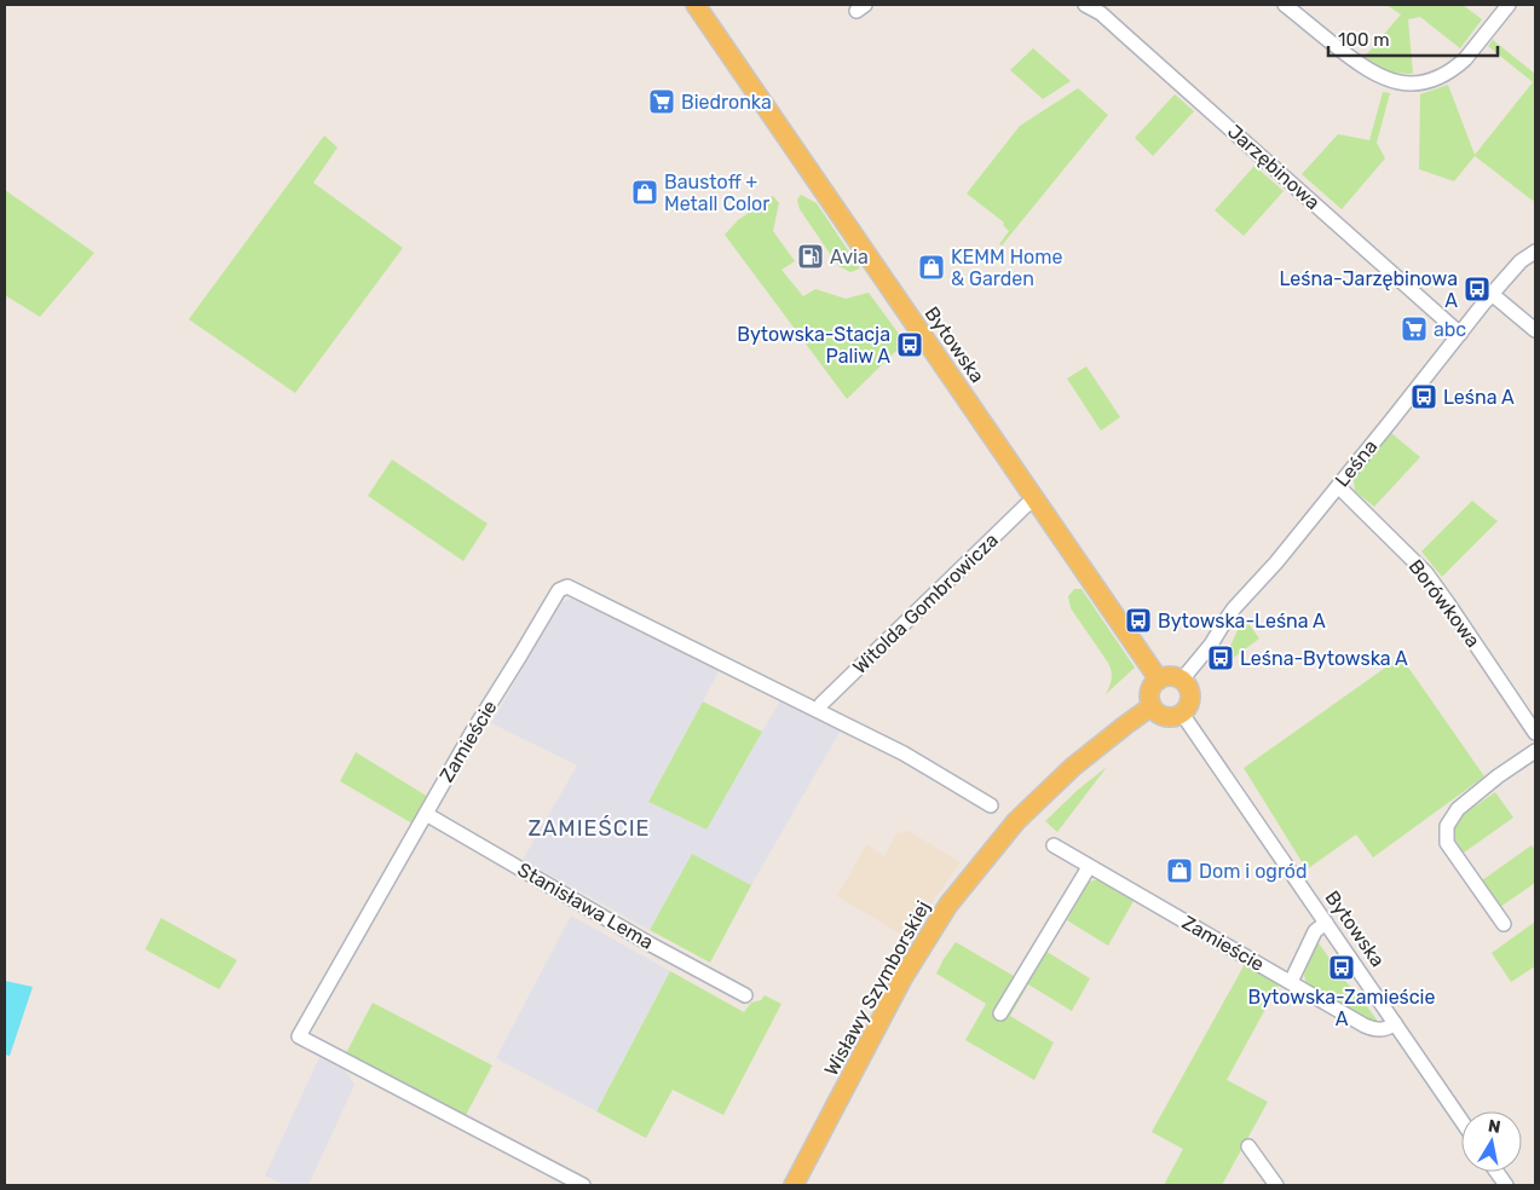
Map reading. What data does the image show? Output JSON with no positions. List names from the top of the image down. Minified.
{"streets":{"main road":["Bytowska","Wisławy Szymborskiej"],"street":["Jarzębinowa","Leśna","Witolda Gombrowicza","Borówkowa","Zamieście","Stanisława Lema"]},"crossings":[["Jarzębinowa","Leśna"],["Bytowska","Leśna"],["Bytowska","Witolda Gombrowicza"],["Bytowska","Zamieście"],["Bytowska","Wisławy Szymborskiej"],["Leśna","Borówkowa"],["Leśna","Wisławy Szymborskiej"],["Witolda Gombrowicza","Zamieście"],["Zamieście","Stanisława Lema"]],"districts":["ZAMIEŚCIE"],"places":{"supermarket":["Biedronka","abc"],"shop":["Baustoff + Metall Color","KEMM Home & Garden","Dom i ogród"],"fuel station":["Avia"],"bus stop":["Leśna-Jarzębinowa A","Bytowska-Stacja Paliw A","Leśna A","Bytowska-Leśna A","Leśna-Bytowska A","Bytowska-Zamieście A"]},"scale_bar":"100 m","north":"top"}
